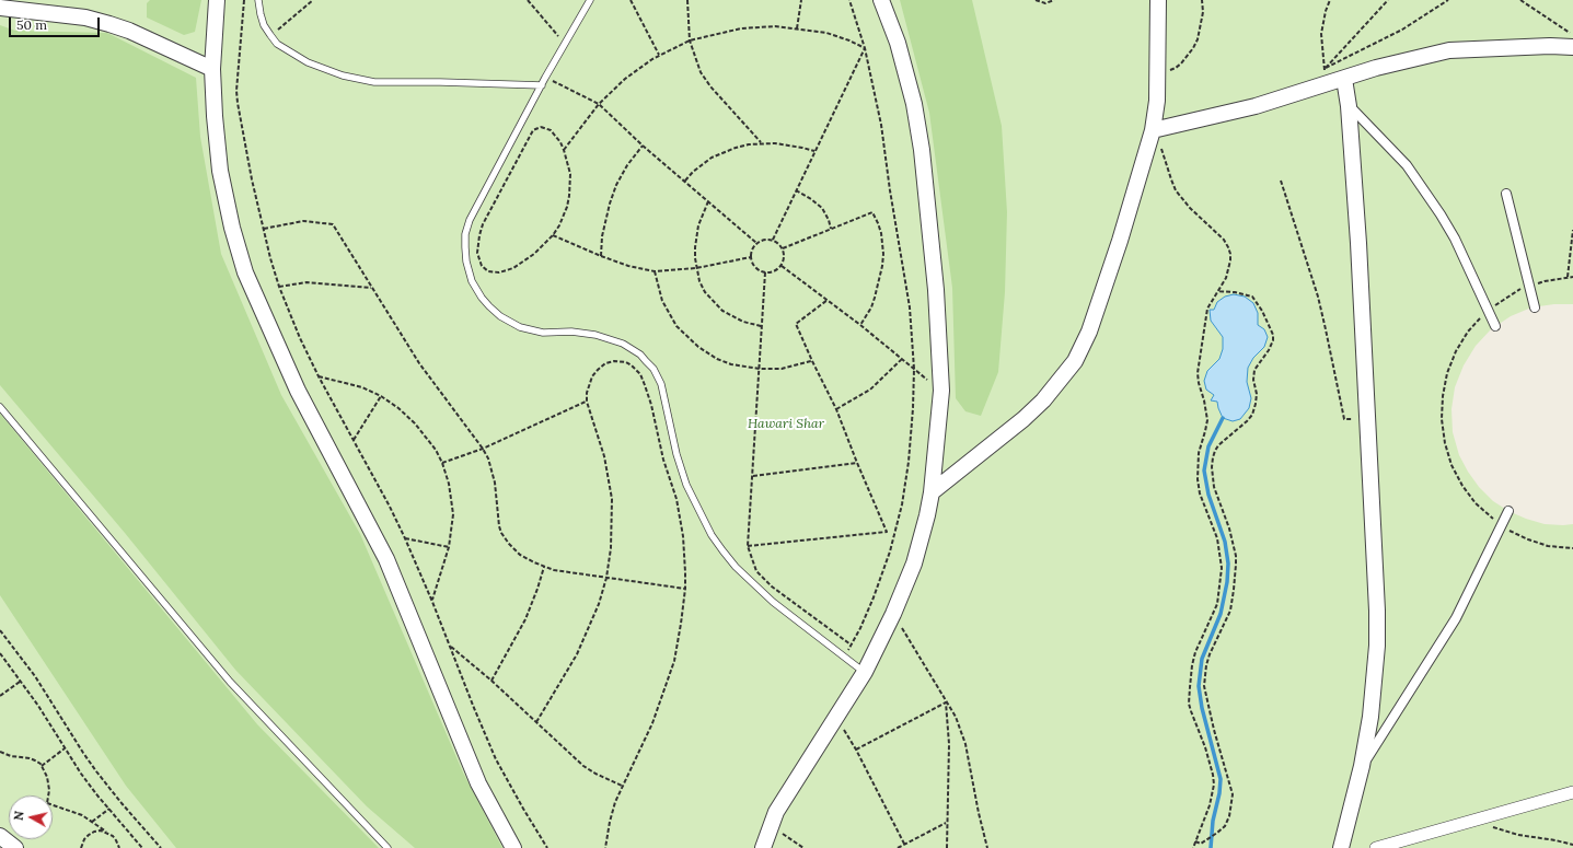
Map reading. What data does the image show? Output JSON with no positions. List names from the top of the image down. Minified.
{"parks":["Hawari Shar"],"scale_bar":"50 m","north":"left"}
